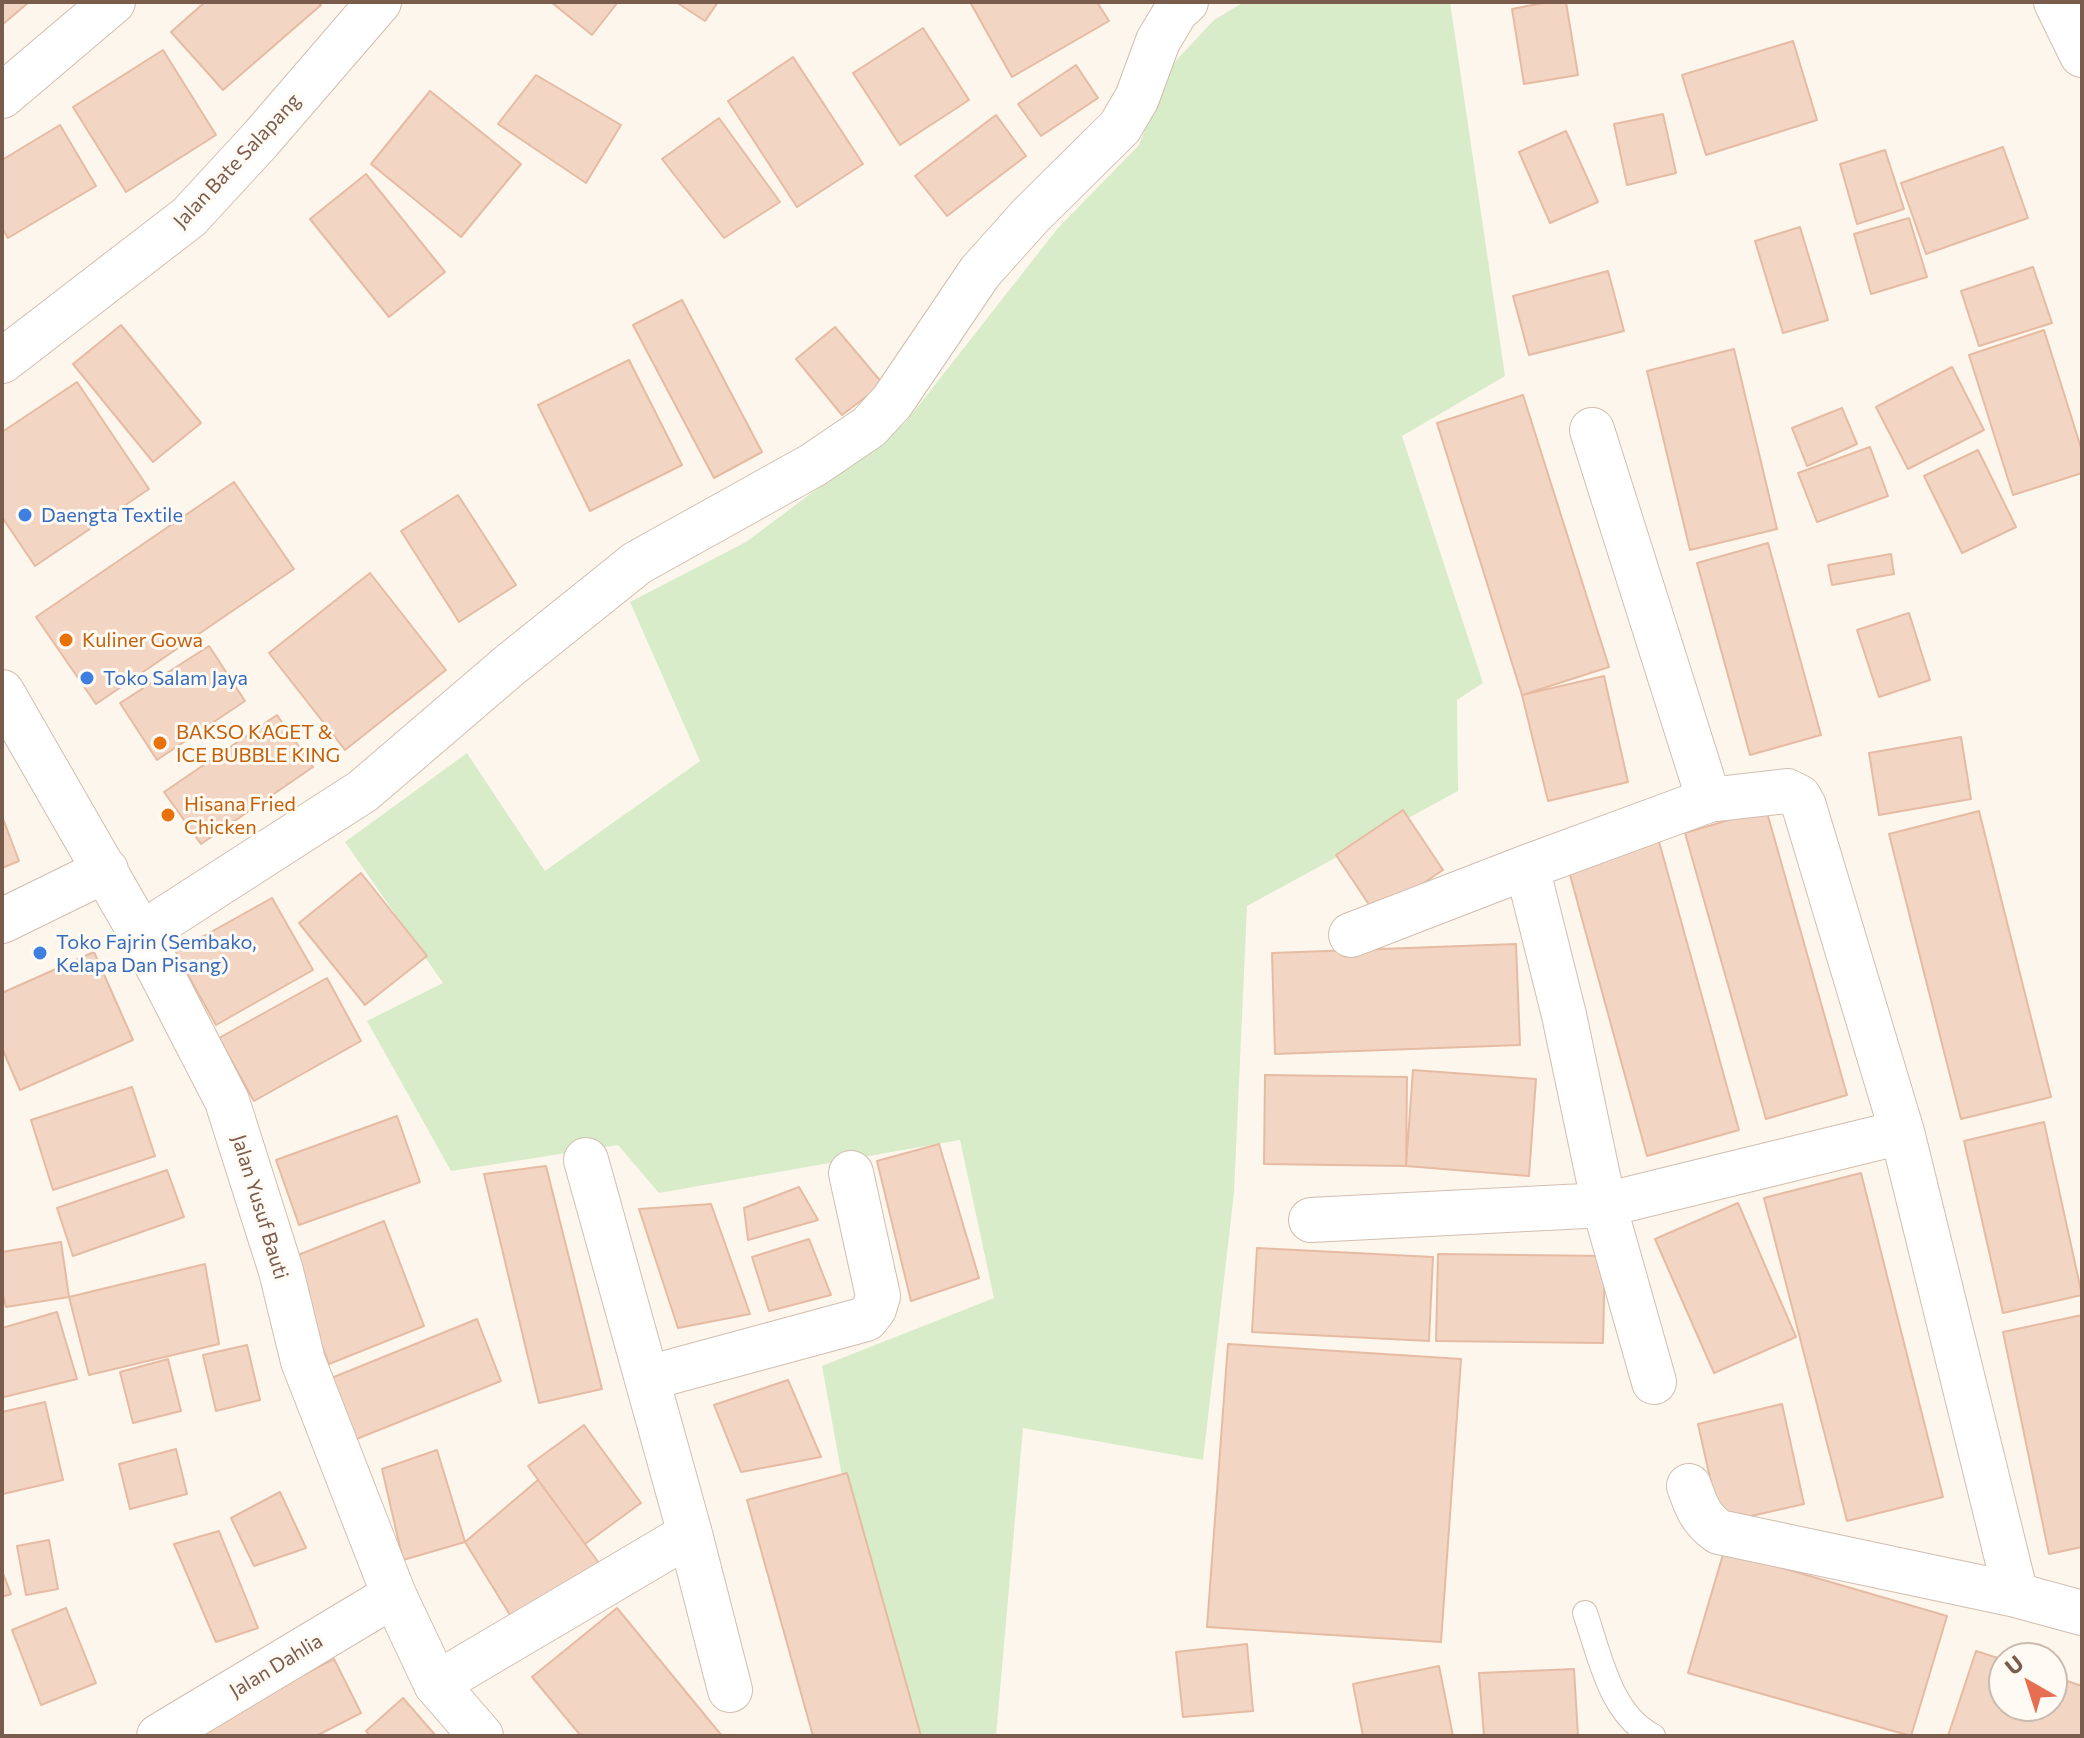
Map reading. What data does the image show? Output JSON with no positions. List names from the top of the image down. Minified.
{"streets":{"street":["Jalan Bate Salapang","Jalan Yusuf Bauti","Jalan Dahlia"]},"crossings":[["Jalan Yusuf Bauti","Jalan Dahlia"]],"places":["Daengta Textile","Kuliner Gowa","Toko Salam Jaya","BAKSO KAGET & ICE BUBBLE KING","Hisana Fried Chicken","Toko Fajrin (Sembako, Kelapa Dan Pisang)"],"north":"top left"}
